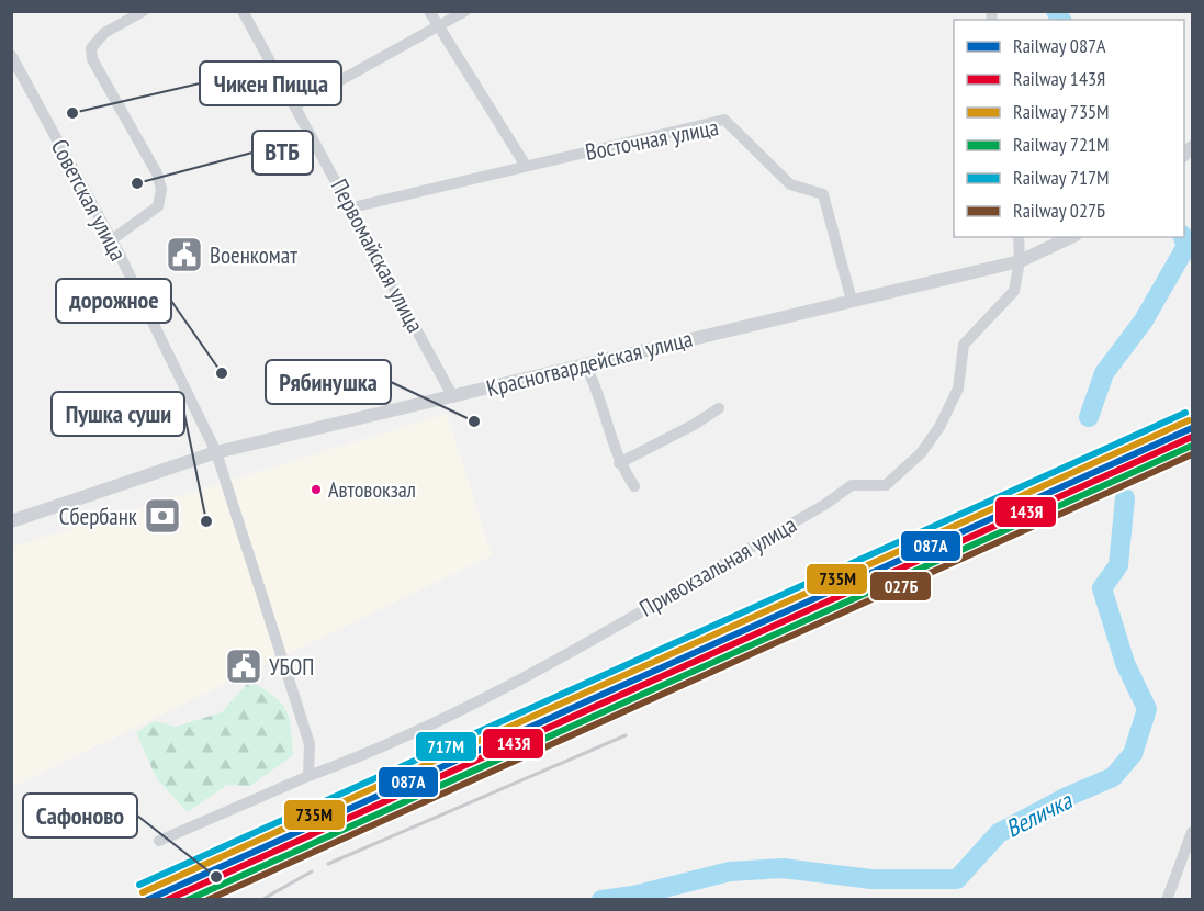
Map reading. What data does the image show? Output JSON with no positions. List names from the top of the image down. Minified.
{"streets":{"street":["Восточная улица","Советская улица","Первомайская улица","Красногвардейская улица","Привокзальная улица"]},"crossings":[["Восточная улица","Первомайская улица"],["Восточная улица","Красногвардейская улица"],["Советская улица","Красногвардейская улица"],["Первомайская улица","Красногвардейская улица"],["Красногвардейская улица","Привокзальная улица"]],"water":["Величка"],"places":{"other":["Чикен Пицца","ВТБ","дорожное","Рябинушка","Автовокзал","Пушка суши","Сафоново"],"public building":["Военкомат","УБОП"],"bank":["Сбербанк"]},"lines":["rail line 717М","rail line 735М","rail line 087А","rail line 143Я","rail line 721М","rail line 027Б"],"legend":["Railway 087А","Railway 143Я","Railway 735М","Railway 721М","Railway 717М","Railway 027Б"]}
